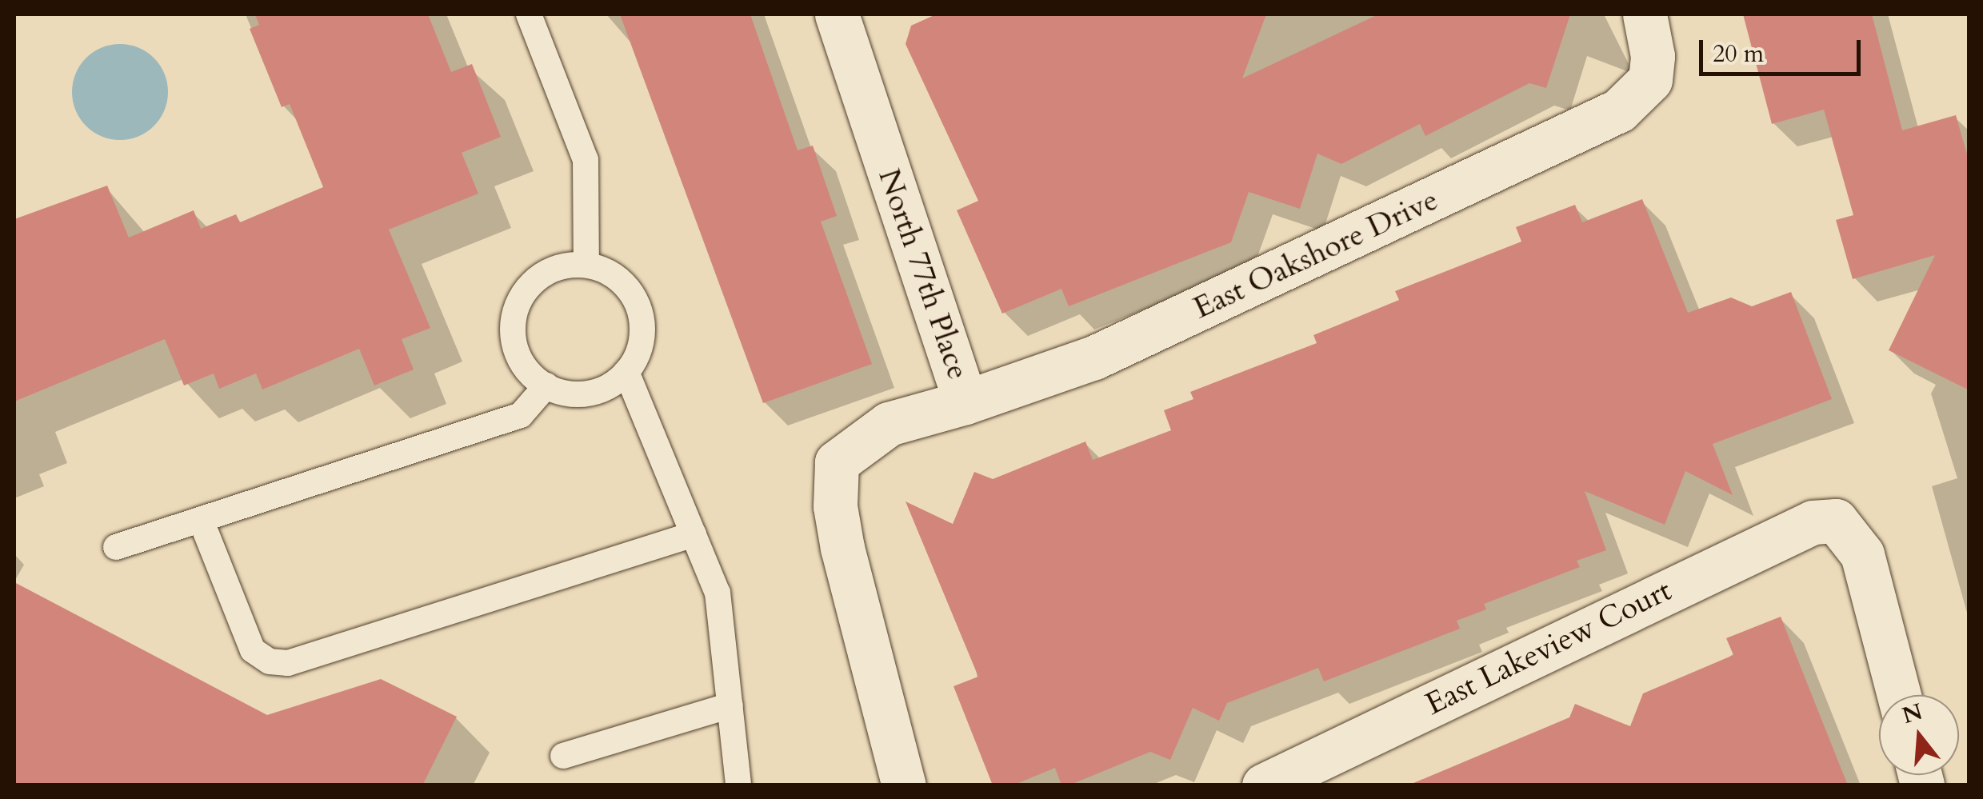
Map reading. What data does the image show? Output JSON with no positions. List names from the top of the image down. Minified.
{"streets":{"street":["East Oakshore Drive","North 77th Place","East Lakeview Court"]},"crossings":[["East Oakshore Drive","North 77th Place"]],"scale_bar":"20 m","north":"top"}
